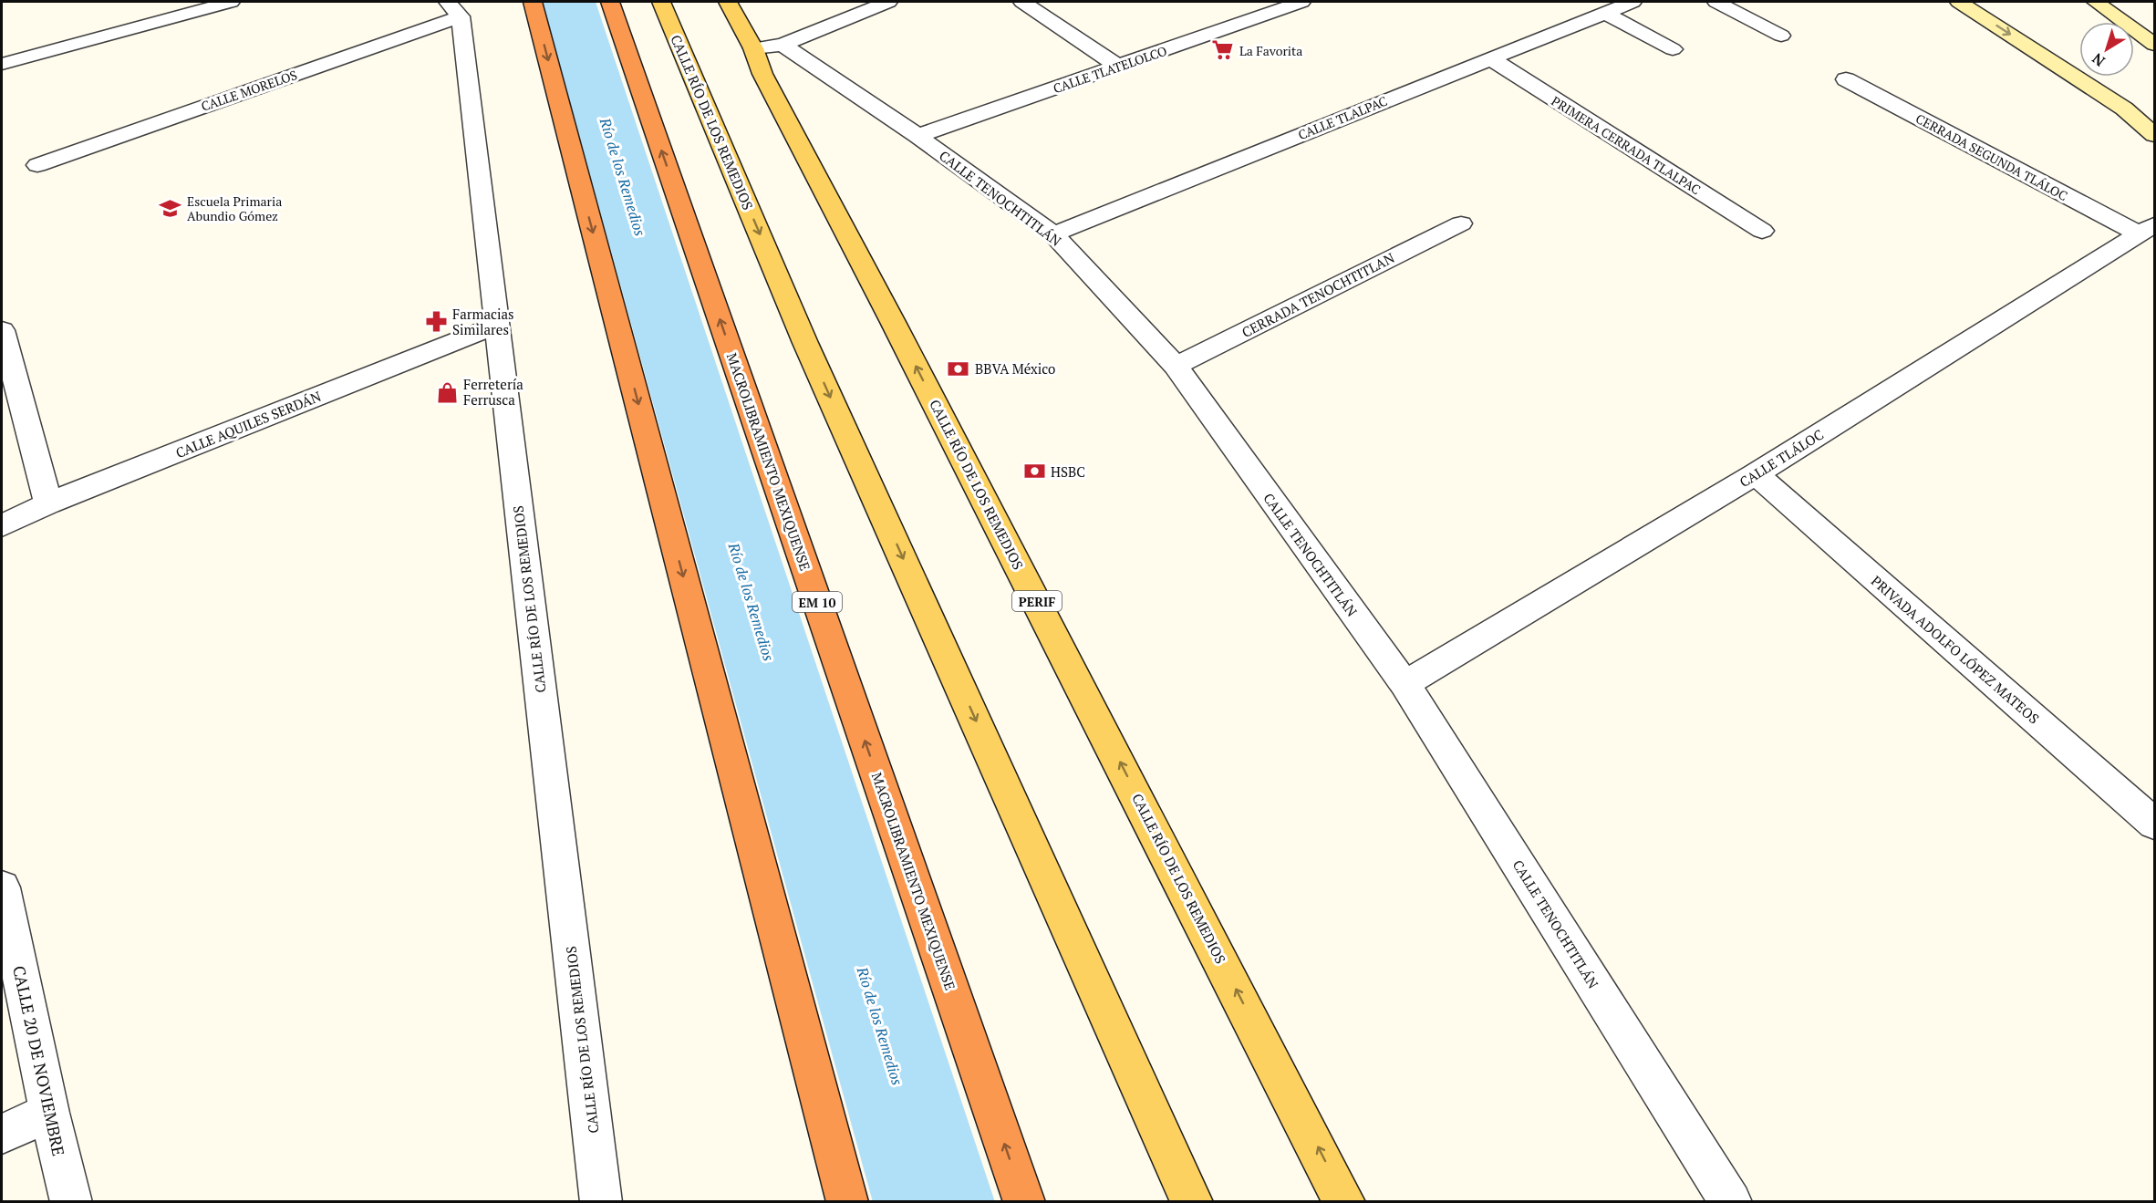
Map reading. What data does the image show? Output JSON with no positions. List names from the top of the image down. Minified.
{"streets":{"highway":["MACROLIBRAMIENTO MEXIQUENSE","EM 10"],"main road":["CALLE RÍO DE LOS REMEDIOS","PERIF"],"street":["CALLE TLATELOLCO","CALLE MORELOS","CALLE TLALPAC","PRIMERA CERRADA TLALPAC","CERRADA SEGUNDA TLÁLOC","CALLE TENOCHTITLÁN","CERRADA TENOCHTITLAN","CALLE AQUILES SERDÁN","CALLE TLÁLOC","PRIVADA ADOLFO LÓPEZ MATEOS","CALLE 20 DE NOVIEMBRE"]},"crossings":[["CALLE TLATELOLCO","CALLE TENOCHTITLÁN"],["CALLE MORELOS","CALLE RÍO DE LOS REMEDIOS"],["CALLE TLALPAC","PRIMERA CERRADA TLALPAC"],["CALLE TLALPAC","CALLE TENOCHTITLÁN"],["CALLE RÍO DE LOS REMEDIOS","CALLE AQUILES SERDÁN"],["CERRADA SEGUNDA TLÁLOC","CALLE TLÁLOC"],["CALLE TENOCHTITLÁN","CERRADA TENOCHTITLAN"],["CALLE TENOCHTITLÁN","CALLE TLÁLOC"],["CALLE TLÁLOC","PRIVADA ADOLFO LÓPEZ MATEOS"]],"water":["Río de los Remedios"],"places":{"supermarket":["La Favorita"],"school or university":["Escuela Primaria Abundio Gómez"],"pharmacy":["Farmacias Similares"],"bank":["BBVA México","HSBC"],"shop":["Ferretería Ferrusca"]},"north":"bottom left"}
